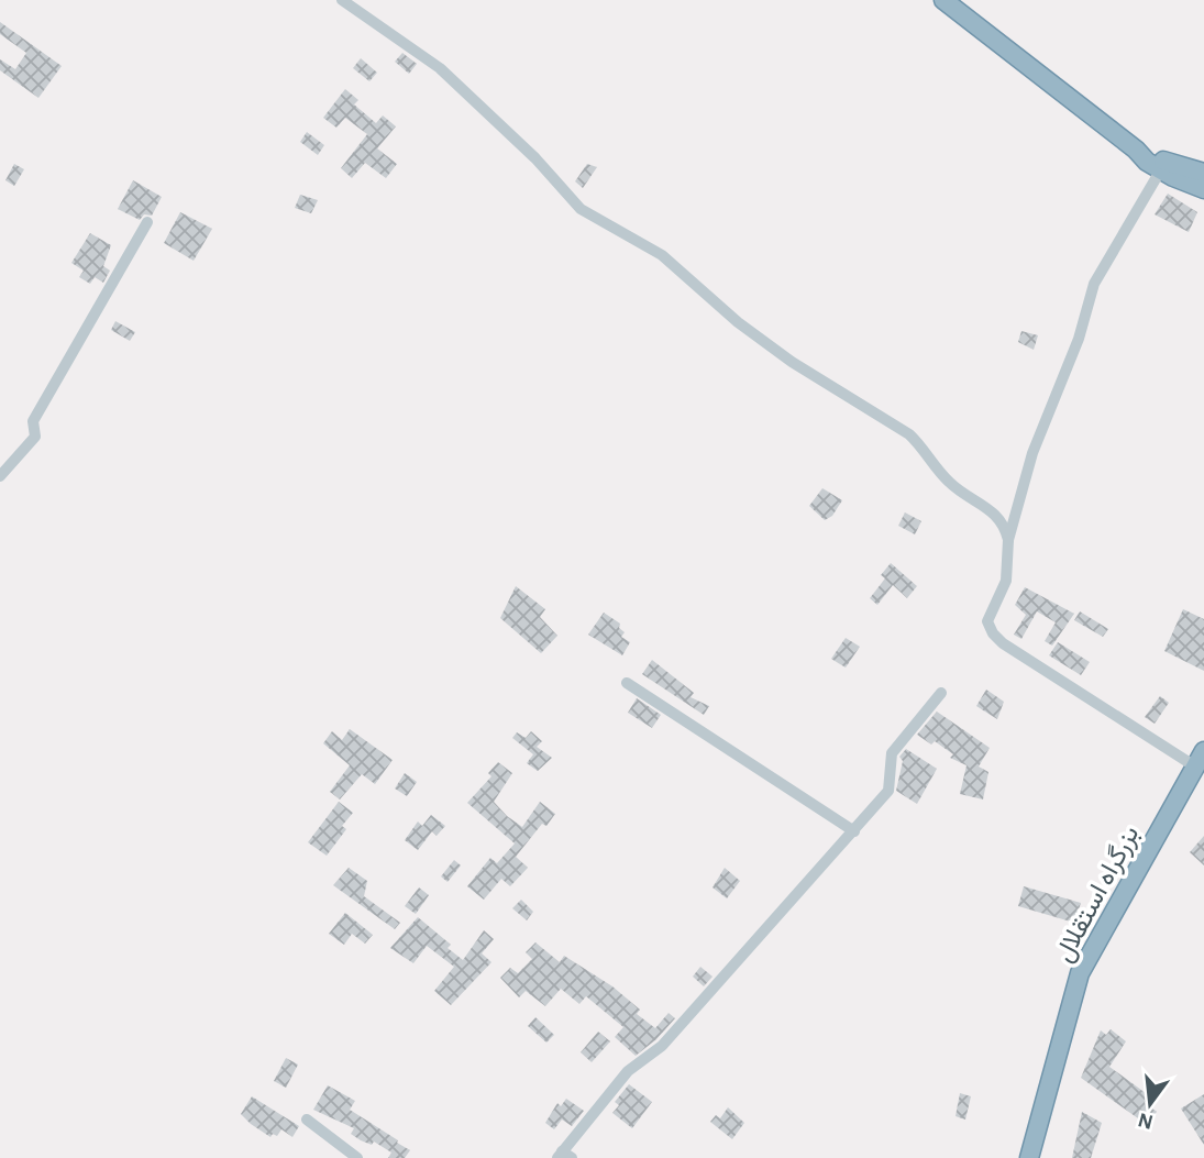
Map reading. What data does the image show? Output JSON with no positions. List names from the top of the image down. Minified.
{"streets":{"highway":["بزرگراه استقلال"]},"north":"bottom"}
